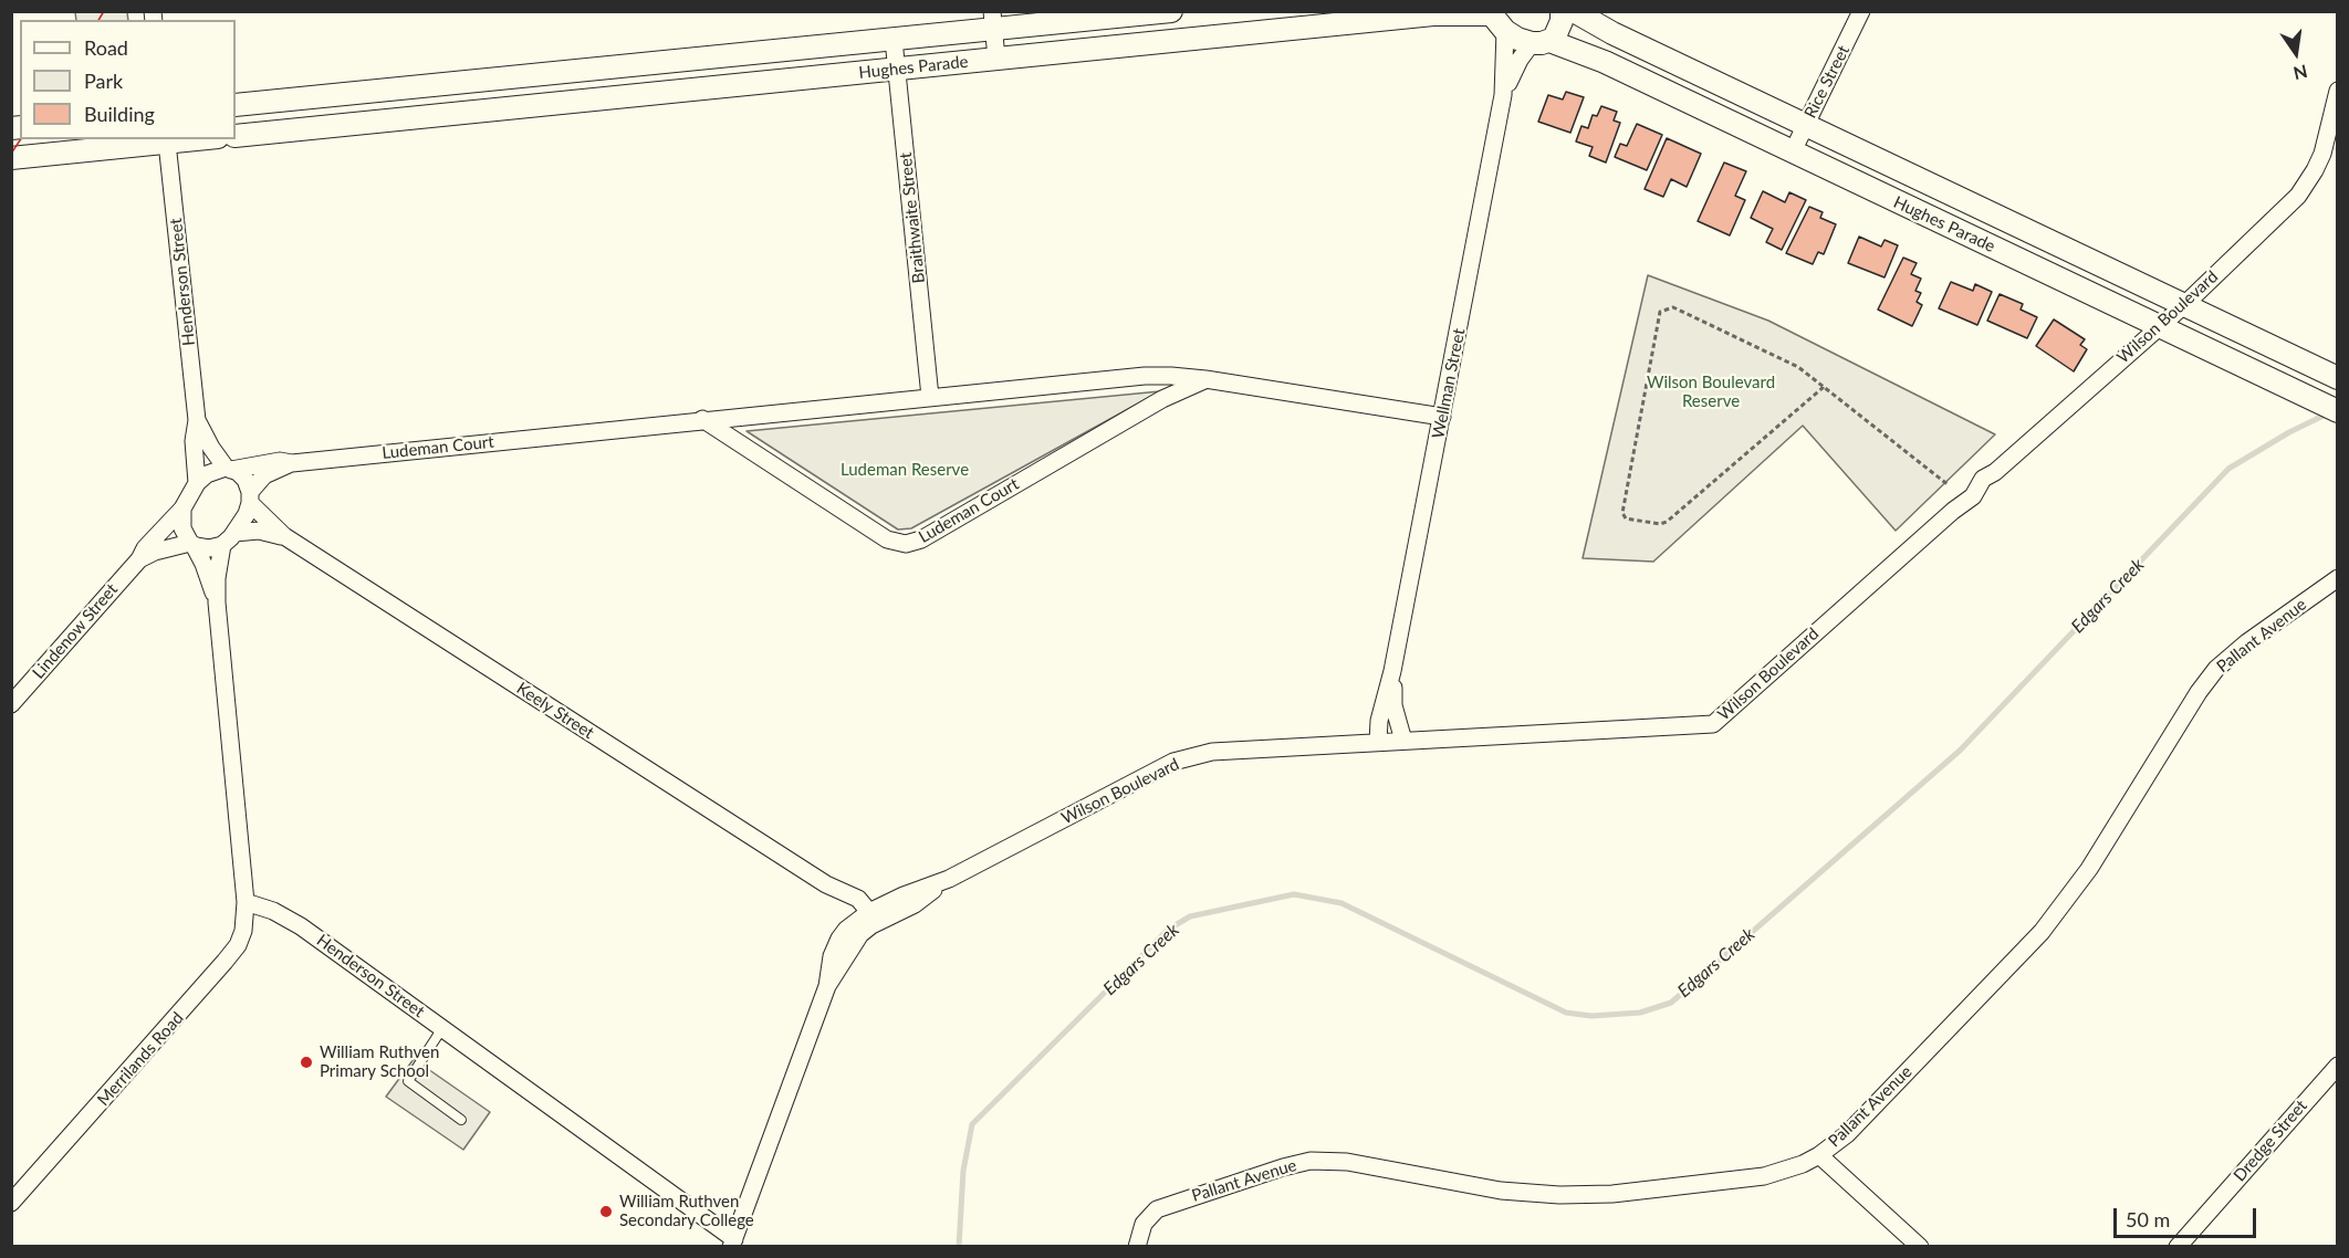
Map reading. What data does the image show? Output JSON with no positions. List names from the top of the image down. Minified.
{"streets":{"street":["Hughes Parade","Rice Street","Braithwaite Street","Henderson Street","Wilson Boulevard","Wellman Street","Ludeman Court","Lindenow Street","Pallant Avenue","Keely Street","Merrilands Road","Dredge Street"]},"crossings":[["Hughes Parade","Rice Street"],["Hughes Parade","Braithwaite Street"],["Hughes Parade","Wilson Boulevard"],["Hughes Parade","Wellman Street"],["Braithwaite Street","Ludeman Court"],["Henderson Street","Wilson Boulevard"],["Henderson Street","Ludeman Court"],["Henderson Street","Lindenow Street"],["Henderson Street","Keely Street"],["Henderson Street","Merrilands Road"],["Wilson Boulevard","Wellman Street"],["Wilson Boulevard","Keely Street"],["Wellman Street","Ludeman Court"],["Ludeman Court","Lindenow Street"],["Ludeman Court","Keely Street"],["Lindenow Street","Keely Street"]],"water":["Edgars Creek"],"parks":["Wilson Boulevard Reserve","Ludeman Reserve"],"places":["William Ruthven Primary School","William Ruthven Secondary College"],"legend":["Road","Park","Building"],"scale_bar":"50 m","north":"bottom"}
